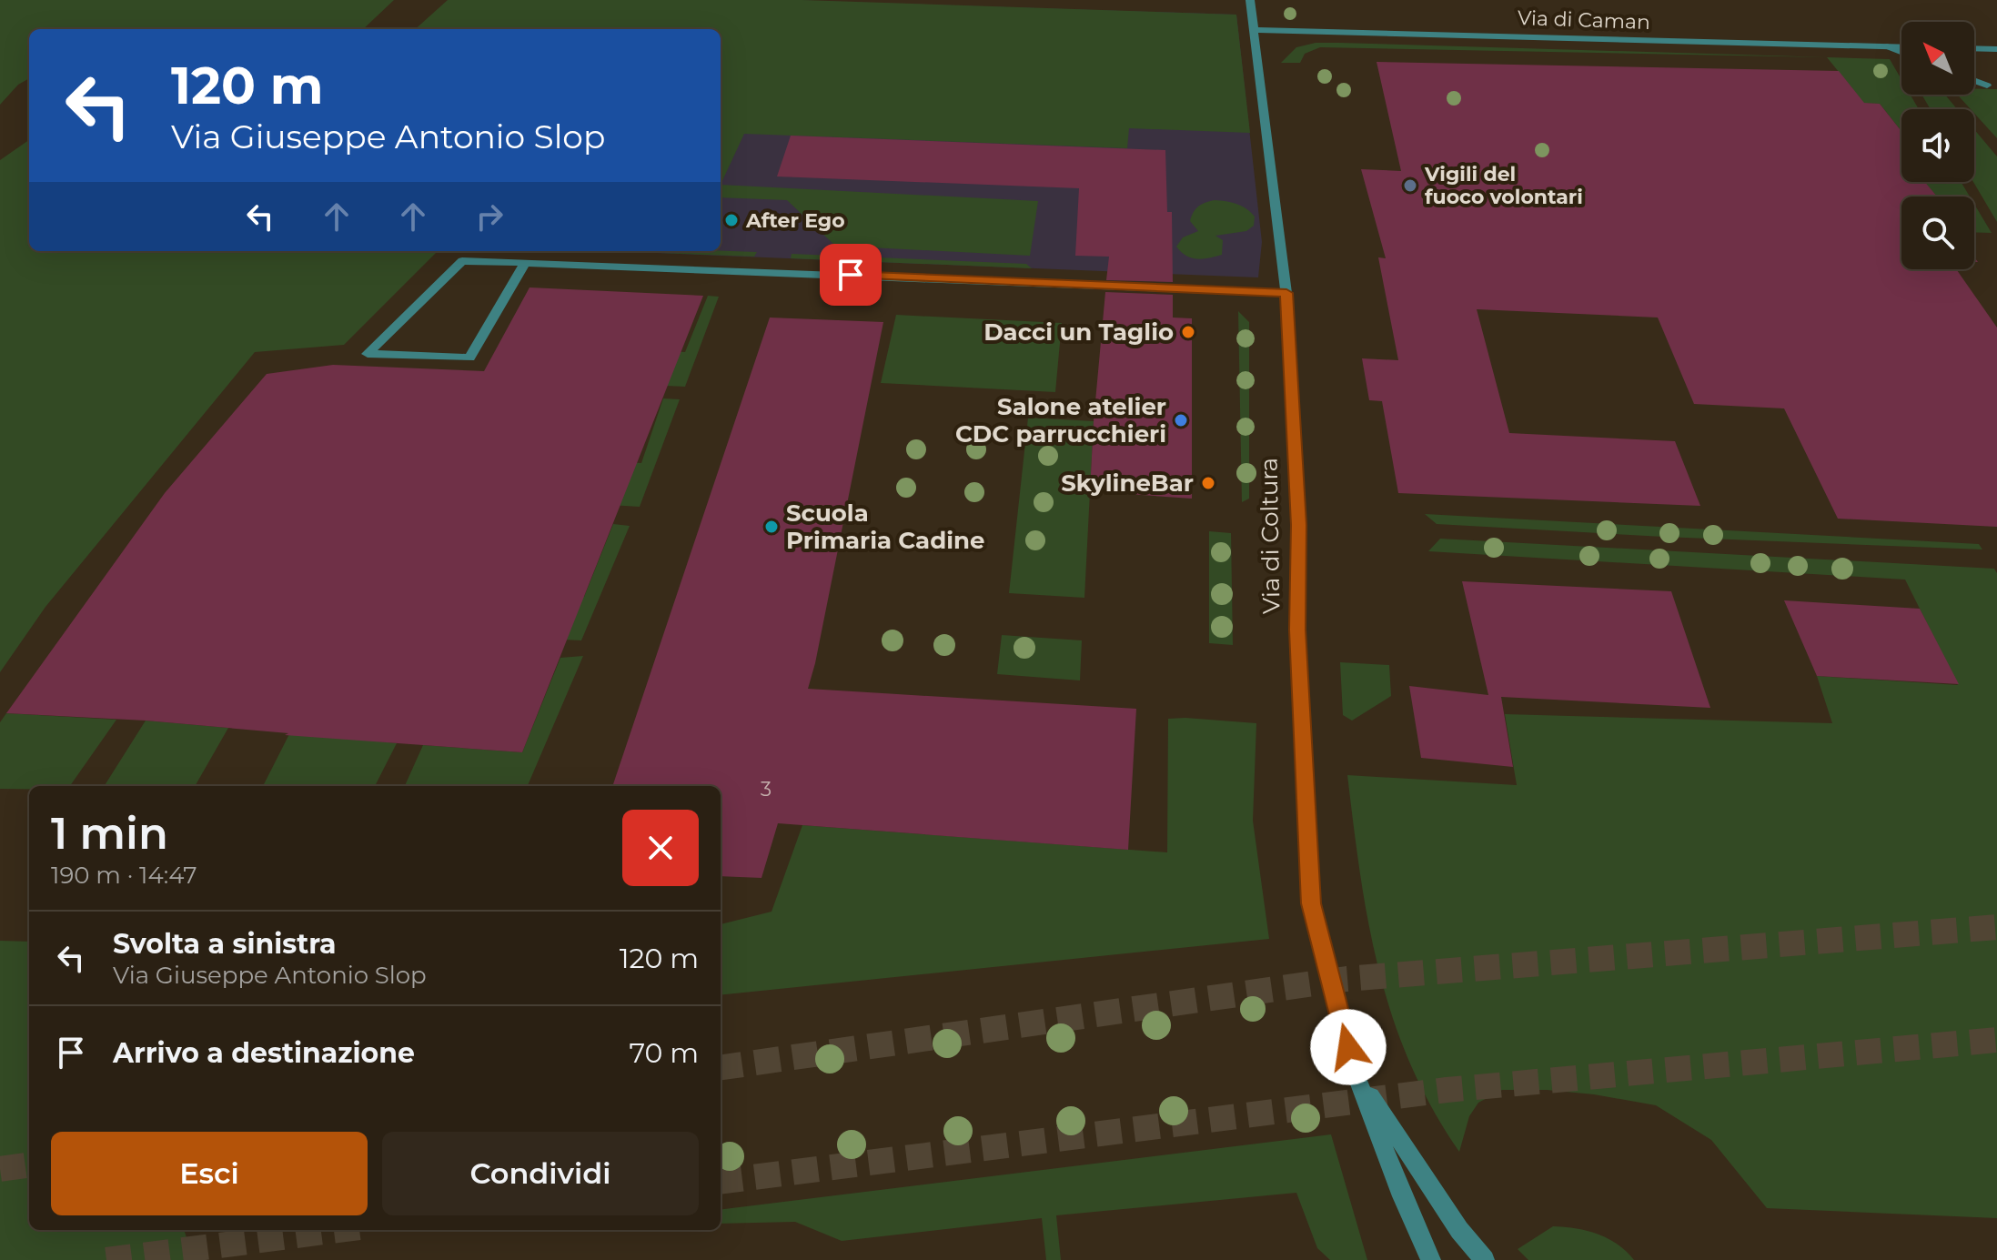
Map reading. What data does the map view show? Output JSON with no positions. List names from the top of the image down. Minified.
{"streets":{"street":["Via di Caman","Via di Coltura"]},"crossings":[["Via di Caman","Via di Coltura"]],"places":["Vigili del fuoco volontari","After Ego","Dacci un Taglio","Salone atelier CDC parrucchieri","SkylineBar","Scuola Primaria Cadine"],"house_numbers":["3"],"north":"top left","page":{"turn":["120 m","Via Giuseppe Antonio Slop"],"heading":["1 min","190 m · 14:47"],"list":[{"name":"Svolta a sinistra","note":"Via Giuseppe Antonio Slop","value":"120 m"},{"name":"Arrivo a destinazione","value":"70 m"}],"buttons":["Esci","Condividi"]}}
